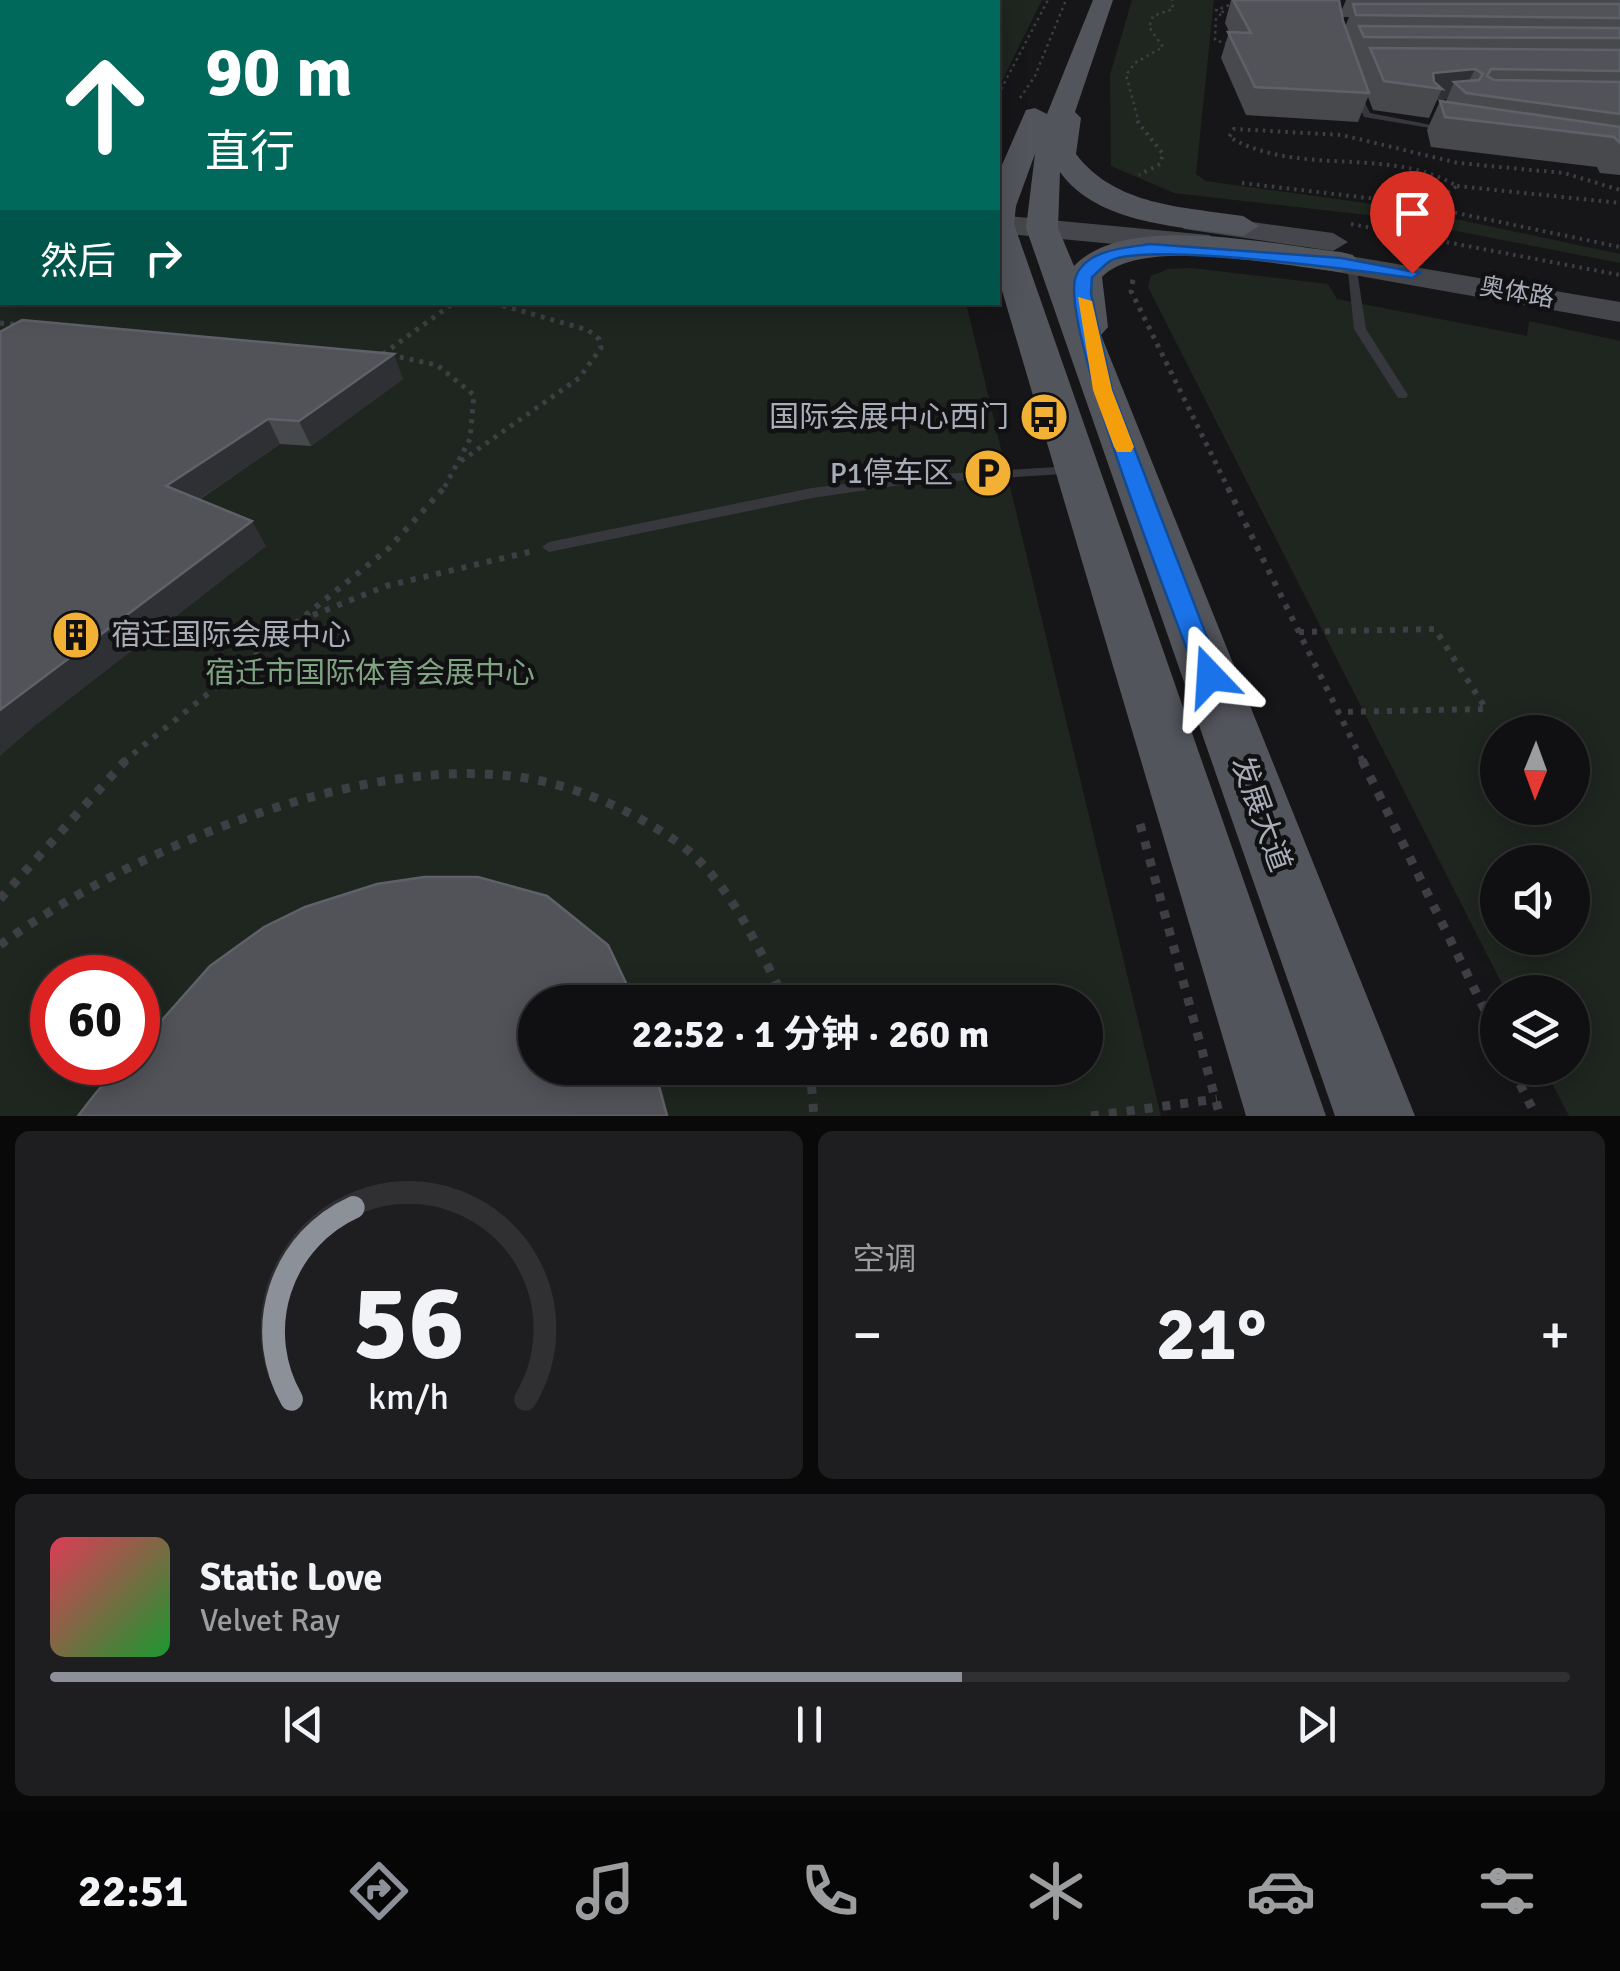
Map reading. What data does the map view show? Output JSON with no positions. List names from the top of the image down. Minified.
{"streets":{"main road":["奥体路","发展大道"]},"crossings":[["奥体路","发展大道"]],"parks":["宿迁市国际体育会展中心"],"places":{"bus stop":["国际会展中心西门"],"parking":["P1停车区"],"building":["宿迁国际会展中心"]},"north":"bottom","page":{"turn":["90 m","直行"],"then":"然后","limit":"60","trip":"22:52 · 1 分钟 · 260 m","tile":"空调","heat":["−","21°","+"],"song":["Static Love","Velvet Ray"],"tabs":"22:51","gauge":["56","km/h"]}}
